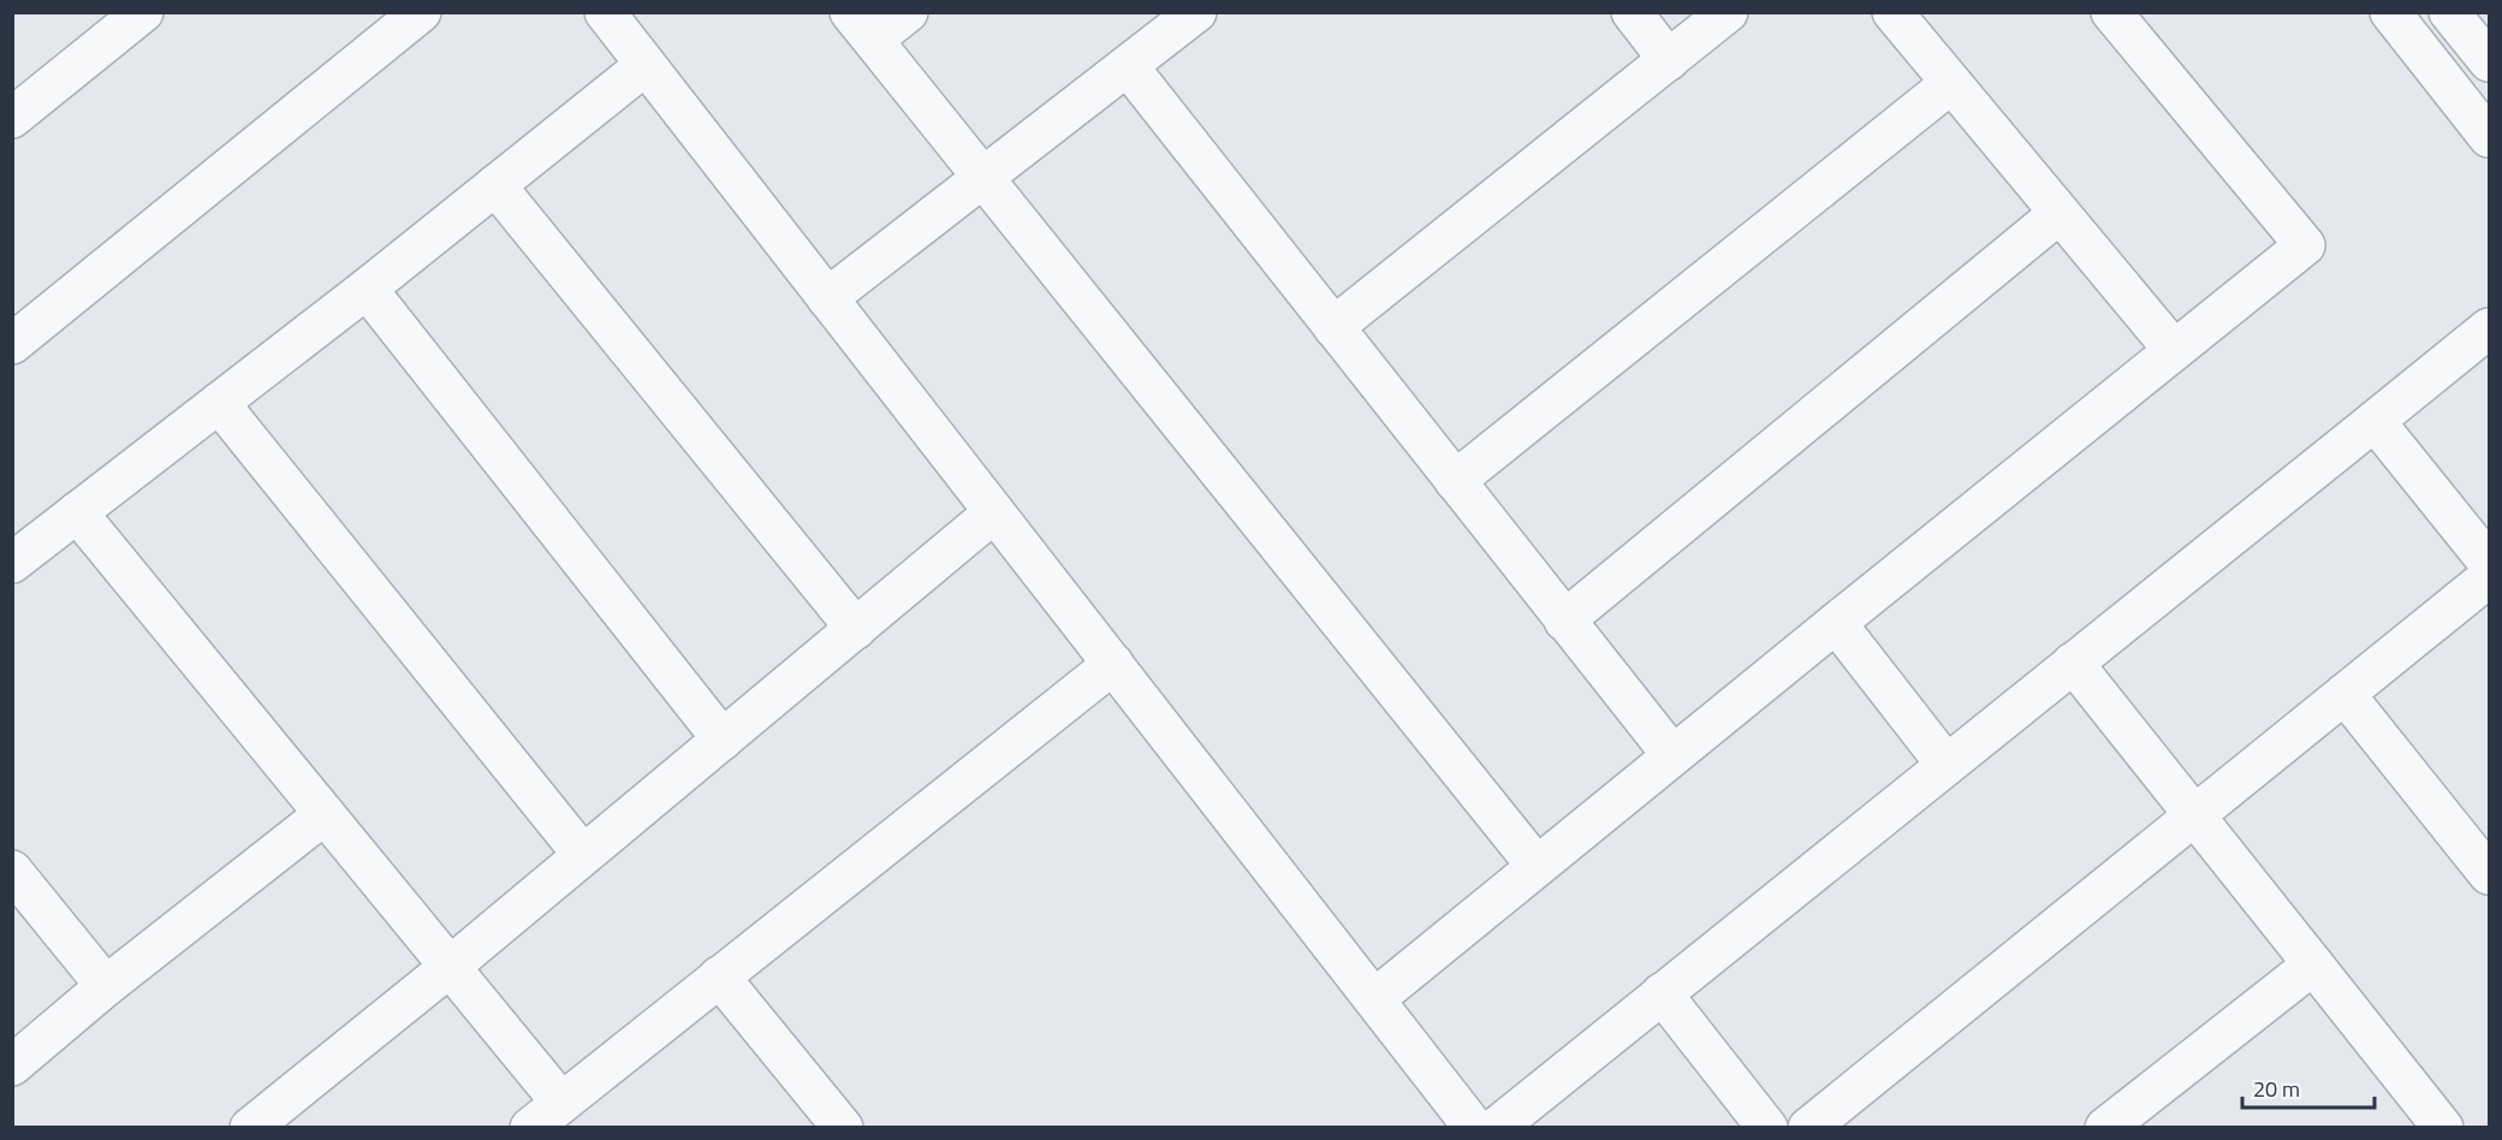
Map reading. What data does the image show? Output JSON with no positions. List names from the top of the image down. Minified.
{"scale_bar":"20 m"}
